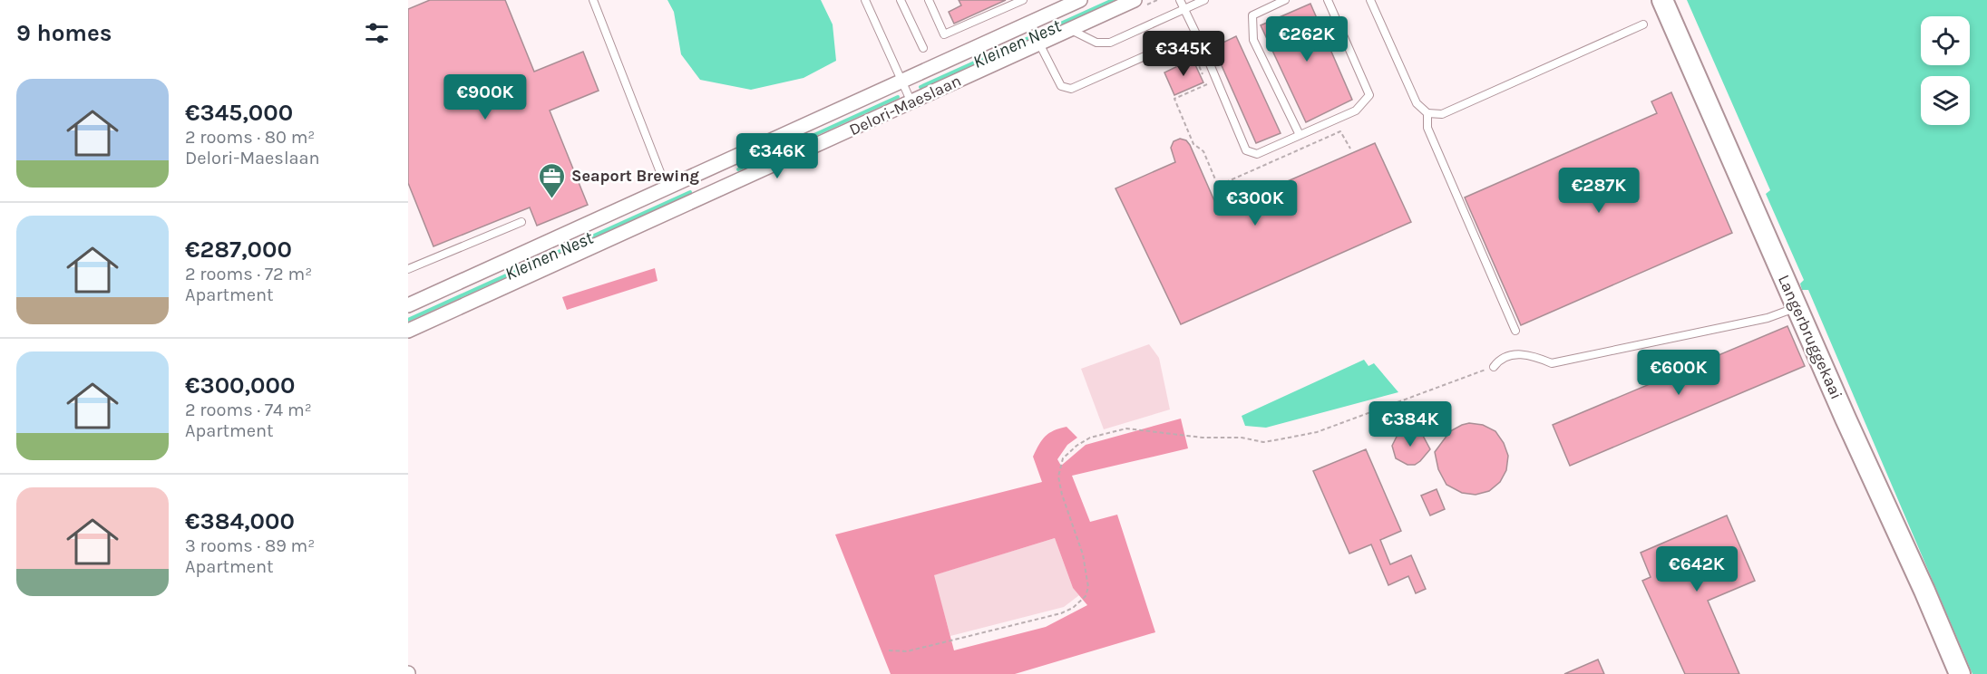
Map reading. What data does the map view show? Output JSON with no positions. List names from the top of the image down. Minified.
{"streets":{"main road":["Langerbruggekaai"],"street":["Delori-Maeslaan"]},"water":["Kleinen Nest"],"places":{"office":["Seaport Brewing"]},"page":{"heading":"9 homes","price":["€262K","€345K","€900K","€346K","€287K","€300K","€600K","€384K","€642K"],"list":[{"name":"€345,000","note":"2 rooms · 80 m² · Delori-Maeslaan"},{"name":"€287,000","note":"2 rooms · 72 m² · Apartment"},{"name":"€300,000","note":"2 rooms · 74 m² · Apartment"},{"name":"€384,000","note":"3 rooms · 89 m² · Apartment"}]}}
